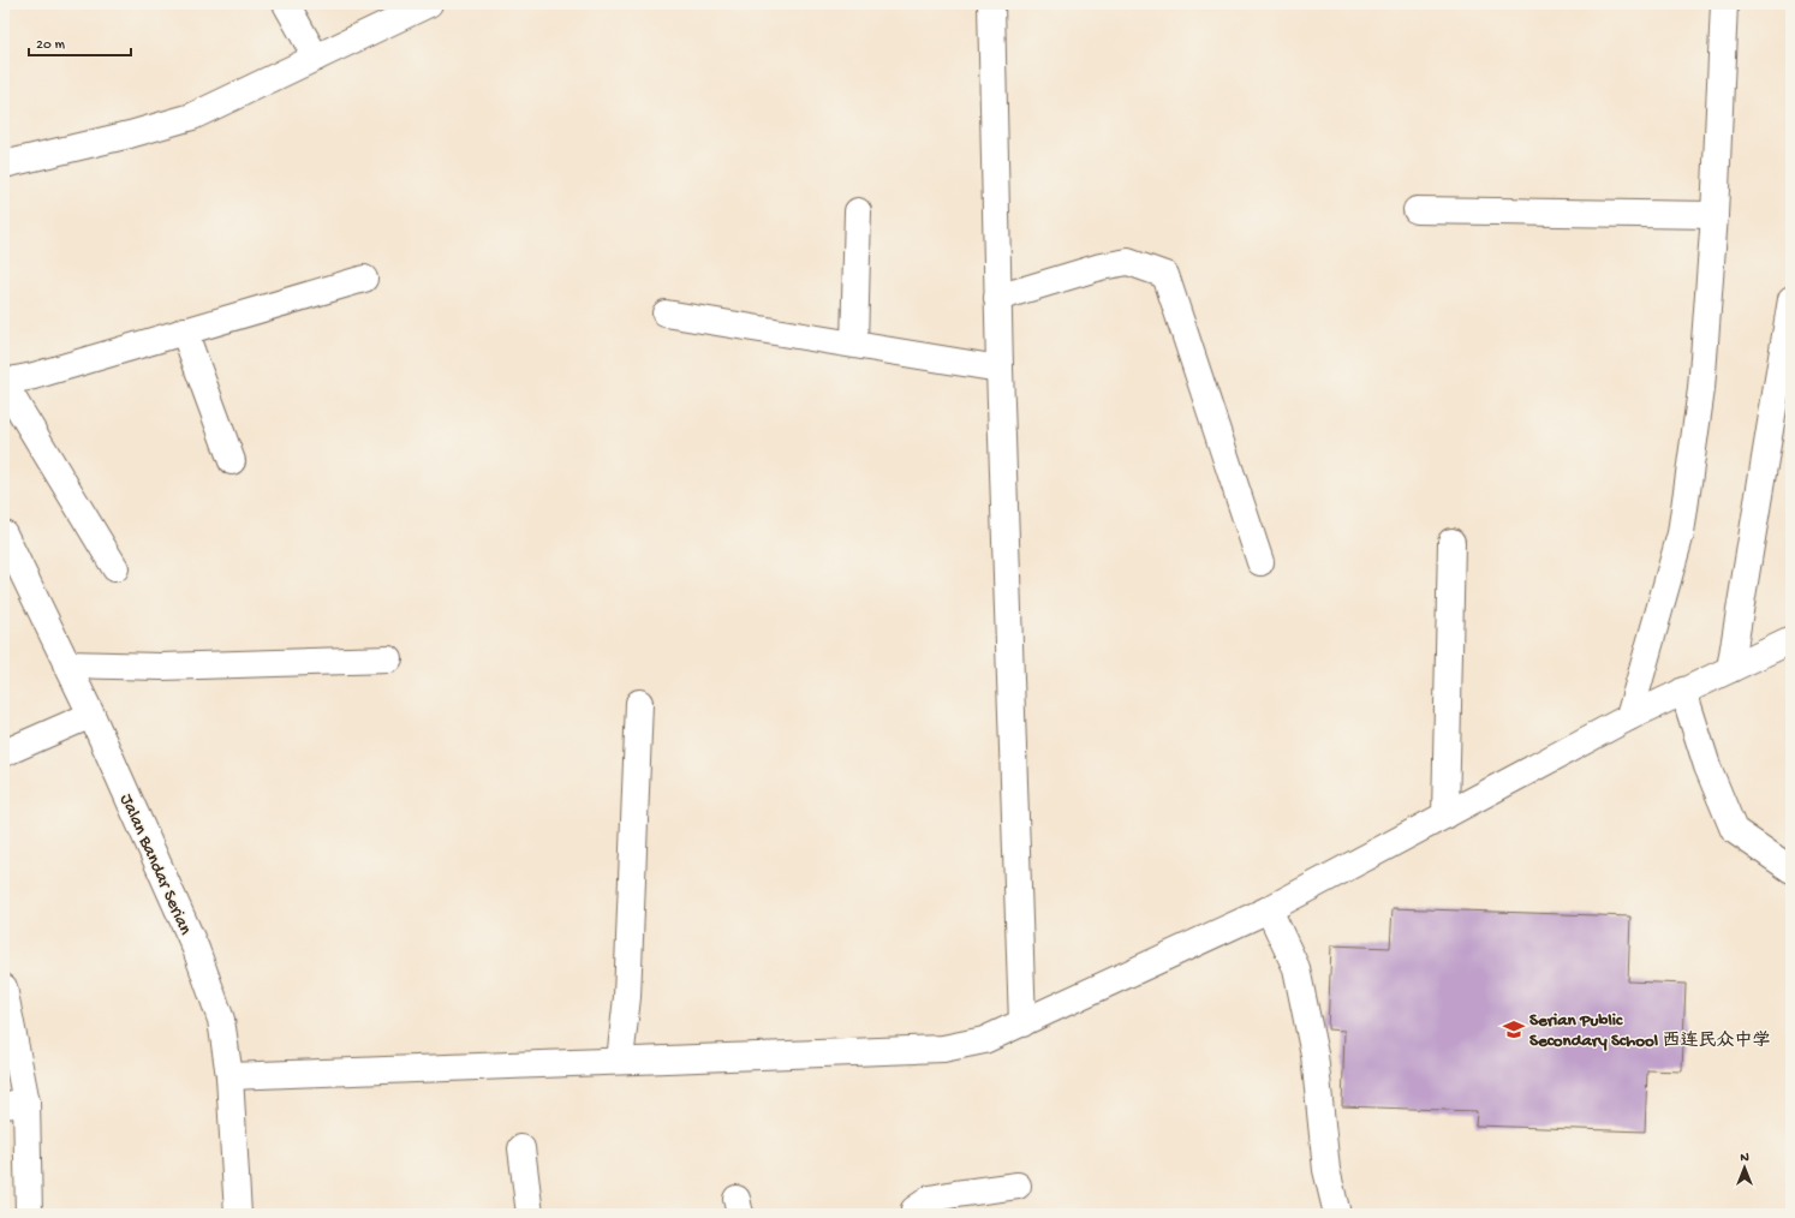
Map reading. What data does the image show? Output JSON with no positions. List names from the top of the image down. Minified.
{"streets":{"street":["Jalan Bandar Serian"]},"places":{"school or university":["Serian Public Secondary School 西连民众中学"]},"scale_bar":"20 m","north":"top"}
